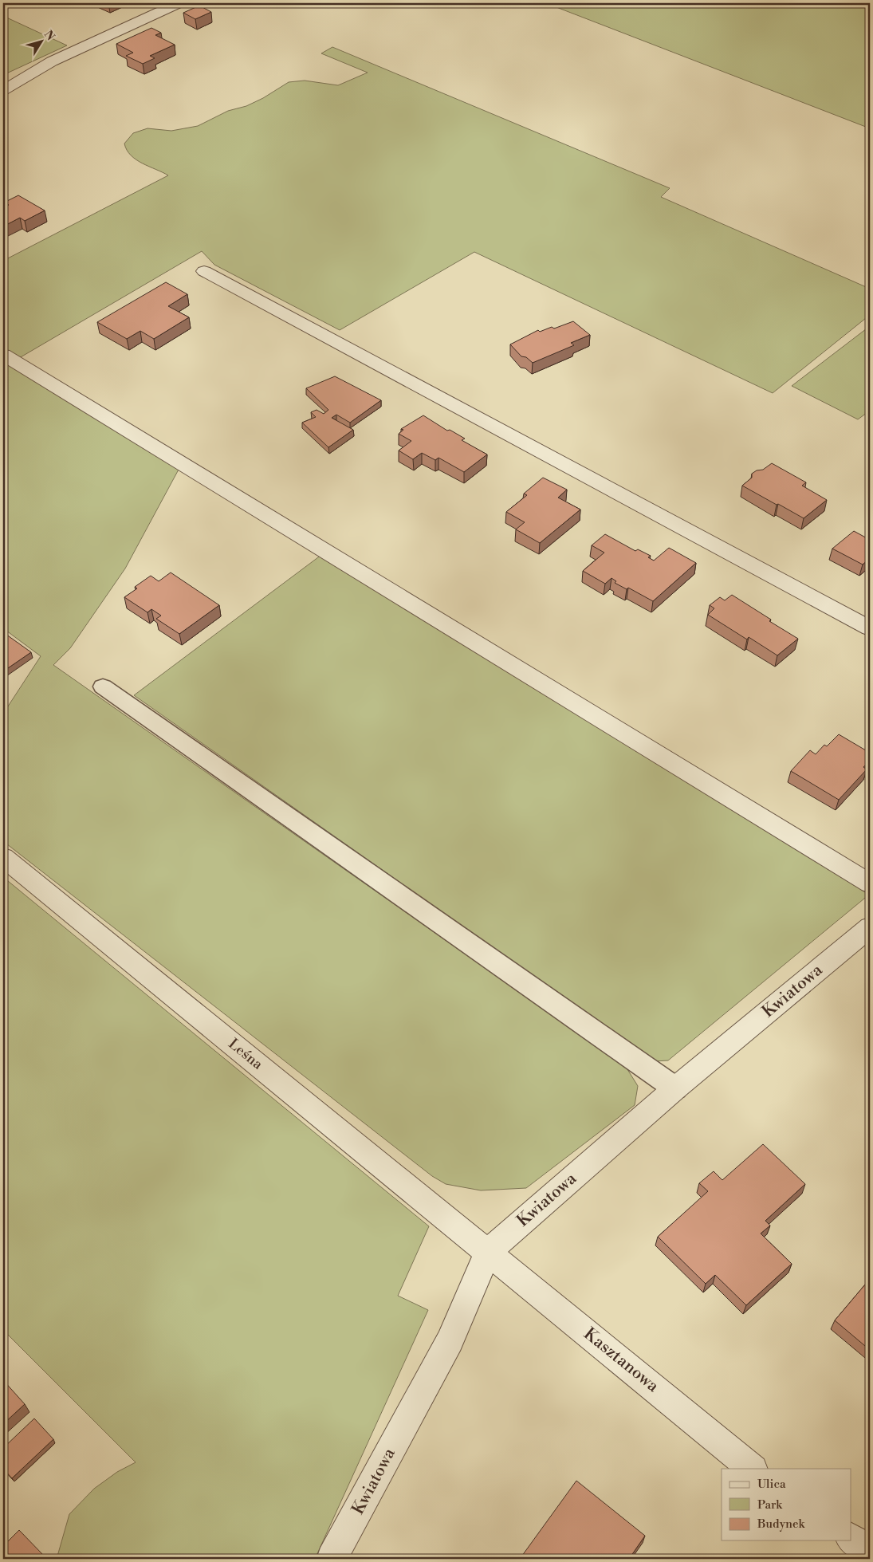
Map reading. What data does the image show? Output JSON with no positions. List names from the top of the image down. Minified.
{"streets":{"street":["Kwiatowa","Leśna","Kasztanowa"]},"crossings":[["Kwiatowa","Leśna"],["Kwiatowa","Kasztanowa"],["Leśna","Kasztanowa"]],"legend":["Ulica","Park","Budynek"],"north":"top right"}
